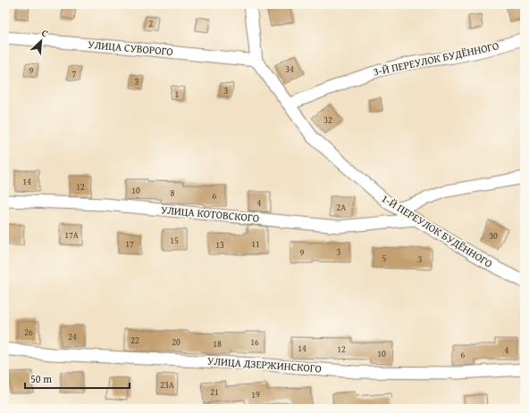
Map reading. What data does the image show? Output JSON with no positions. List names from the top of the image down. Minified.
{"streets":{"street":["УЛИЦА СУВОРОГО","3-Й ПЕРЕУЛОК БУДЁННОГО","УЛИЦА КОТОВСКОГО","1-Й ПЕРЕУЛОК БУДЁННОГО","УЛИЦА ДЗЕРЖИНСКОГО"]},"crossings":[["УЛИЦА СУВОРОГО","1-Й ПЕРЕУЛОК БУДЁННОГО"],["3-Й ПЕРЕУЛОК БУДЁННОГО","1-Й ПЕРЕУЛОК БУДЁННОГО"],["УЛИЦА КОТОВСКОГО","1-Й ПЕРЕУЛОК БУДЁННОГО"]],"house_numbers":["2","34","9","7","3","3","1","32","14","12","10","8","6","4","2А","17А","30","15","17","11","13","3","9","5","3","26","24","22","20","16","18","14","12","4","10","6","23А","21","19"],"scale_bar":"50 m","north":"top right"}
